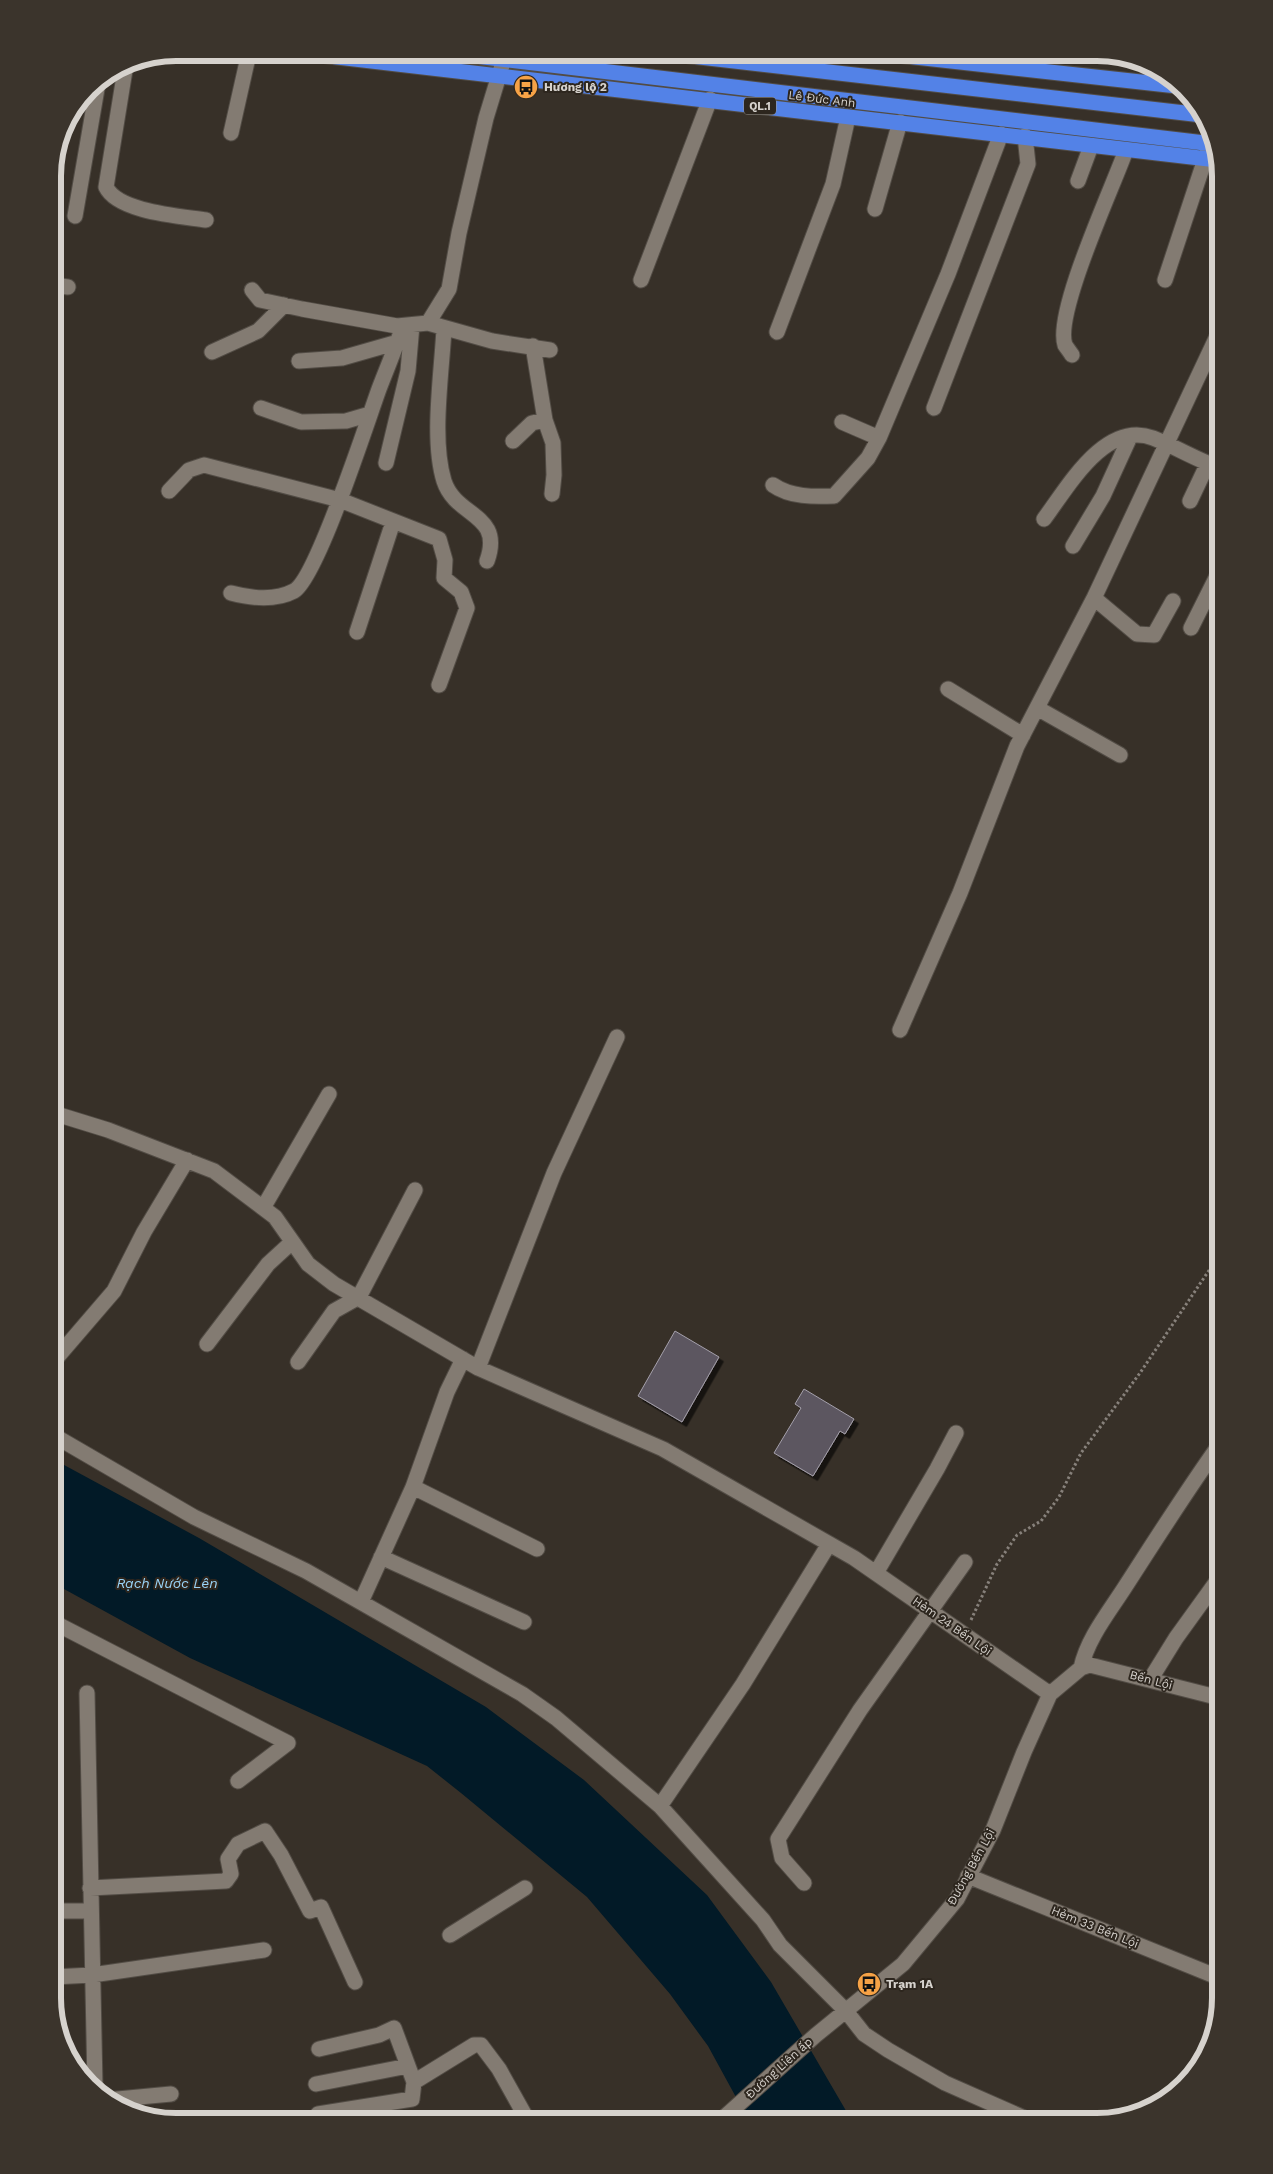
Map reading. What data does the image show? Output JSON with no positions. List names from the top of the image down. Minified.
{"streets":{"highway":["Lê Đức Anh","QL.1"],"street":["Hẻm 24 Bến Lội","Bến Lội","Đường Bến Lội","Hẻm 33 Bến Lội","Đường Liên ấp"]},"crossings":[["Hẻm 24 Bến Lội","Đường Bến Lội"],["Bến Lội","Đường Bến Lội"],["Đường Bến Lội","Hẻm 33 Bến Lội"],["Đường Bến Lội","Đường Liên ấp"]],"water":["Rạch Nước Lên"],"places":{"bus stop":["Hương lộ 2","Trạm 1A"]}}
